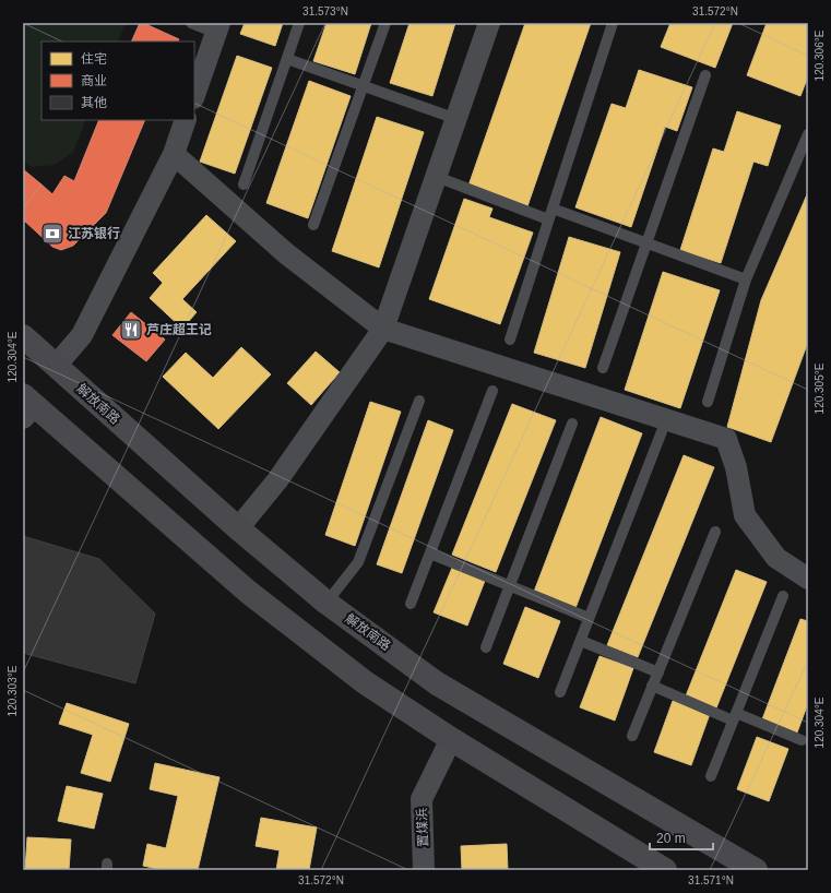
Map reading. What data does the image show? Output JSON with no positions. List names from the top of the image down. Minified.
{"streets":{"main road":["解放南路"],"street":["置煤浜"]},"places":{"bank":["江苏银行"],"restaurant":["芦庄超王记"]},"legend":["住宅","商业","其他"],"scale_bar":"20 m","coordinates":["31.573°N","31.572°N","120.306°E","120.304°E","120.305°E","120.303°E","31.571°N"]}
